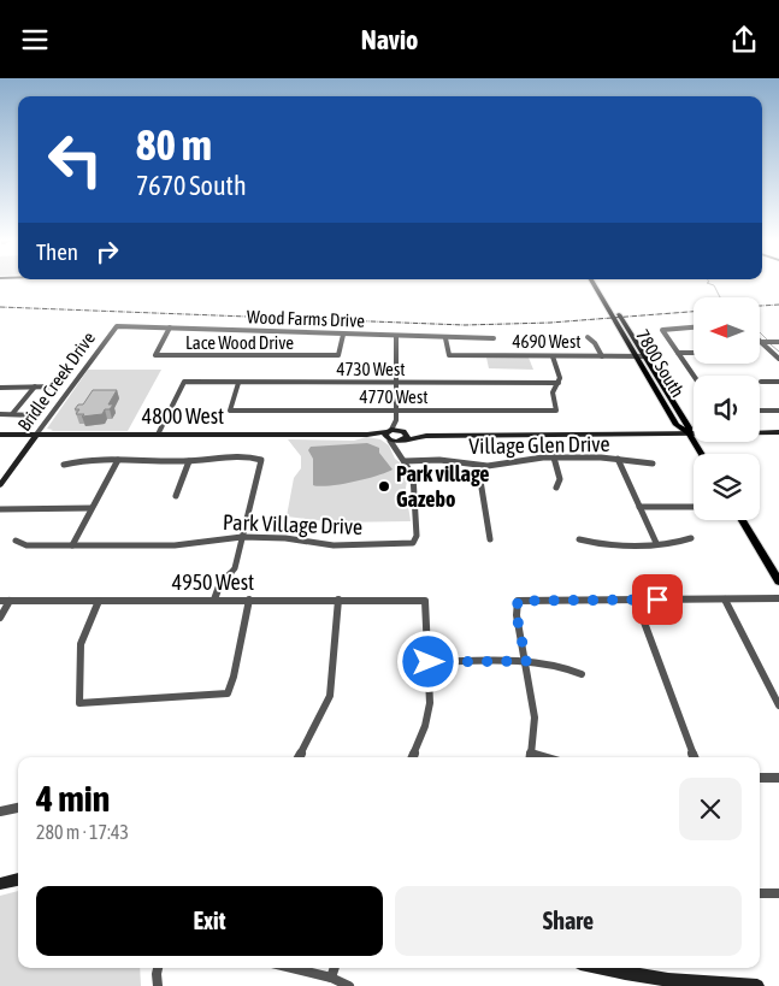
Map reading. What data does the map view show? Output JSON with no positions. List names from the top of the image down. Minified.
{"streets":{"main road":["7800 South","Bridle Creek Drive","4800 West"],"street":["Wood Farms Drive","4690 West","Lace Wood Drive","4730 West","4770 West","Village Glen Drive","Park Village Drive","4950 West"]},"crossings":[["Wood Farms Drive","4690 West"],["Wood Farms Drive","Lace Wood Drive"],["Wood Farms Drive","Bridle Creek Drive"],["4690 West","7800 South"],["7800 South","4800 West"],["4730 West","4770 West"],["4730 West","4800 West"],["Bridle Creek Drive","4800 West"],["4800 West","Park Village Drive"],["Village Glen Drive","Park Village Drive"]],"places":["Park village Gazebo"],"north":"left","page":{"header":"Navio","turn":["80 m","7670 South"],"then":"Then","heading":["4 min","280 m · 17:43"],"buttons":["Exit","Share"]}}
